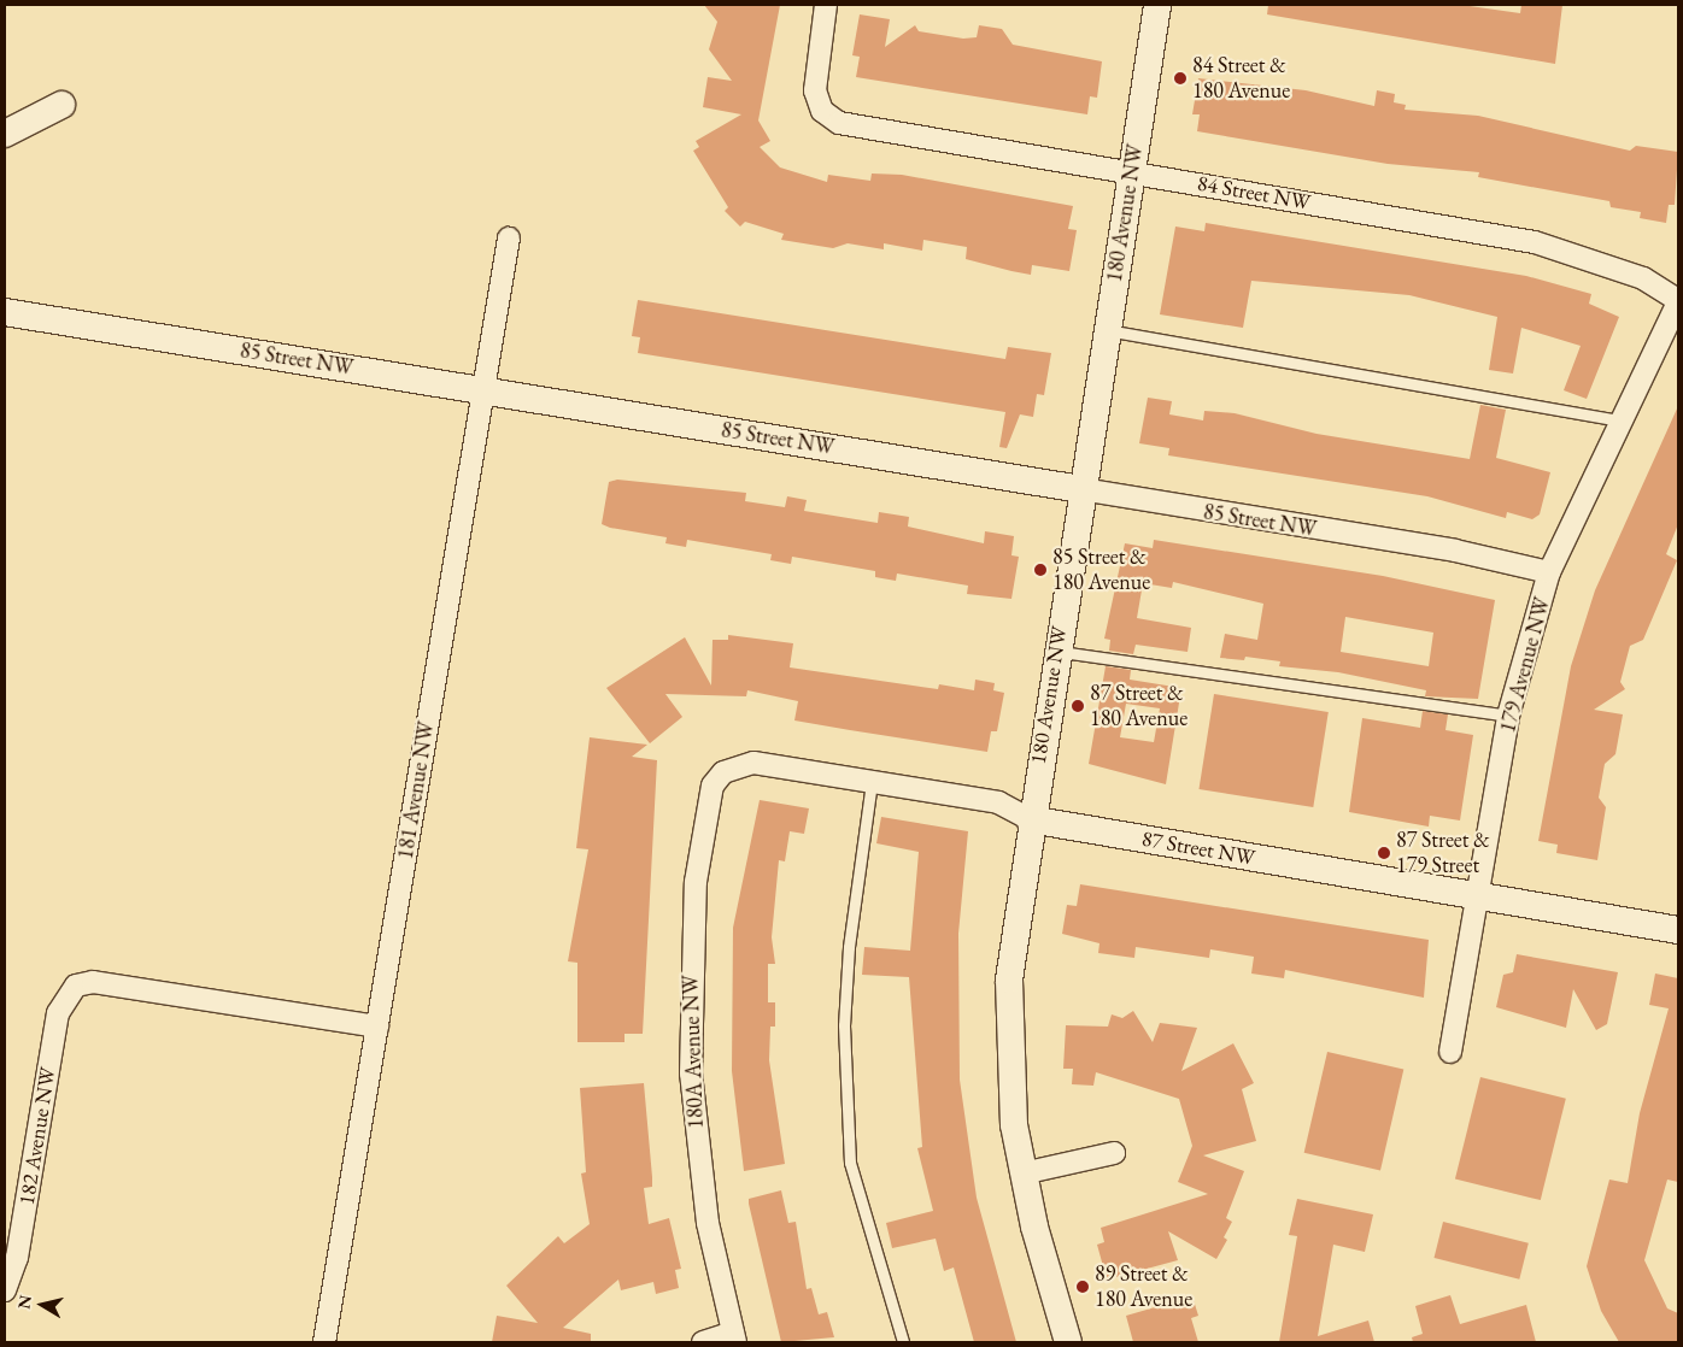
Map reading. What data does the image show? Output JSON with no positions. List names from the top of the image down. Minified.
{"streets":{"street":["84 Street NW","180 Avenue NW","85 Street NW","179 Avenue NW","181 Avenue NW","87 Street NW","180A Avenue NW","182 Avenue NW"]},"crossings":[["84 Street NW","180 Avenue NW"],["84 Street NW","179 Avenue NW"],["180 Avenue NW","85 Street NW"],["180 Avenue NW","87 Street NW"],["85 Street NW","179 Avenue NW"],["85 Street NW","181 Avenue NW"],["179 Avenue NW","87 Street NW"],["181 Avenue NW","182 Avenue NW"],["87 Street NW","180A Avenue NW"]],"places":["84 Street & 180 Avenue","85 Street & 180 Avenue","87 Street & 180 Avenue","87 Street & 179 Street","89 Street & 180 Avenue"],"north":"left"}
